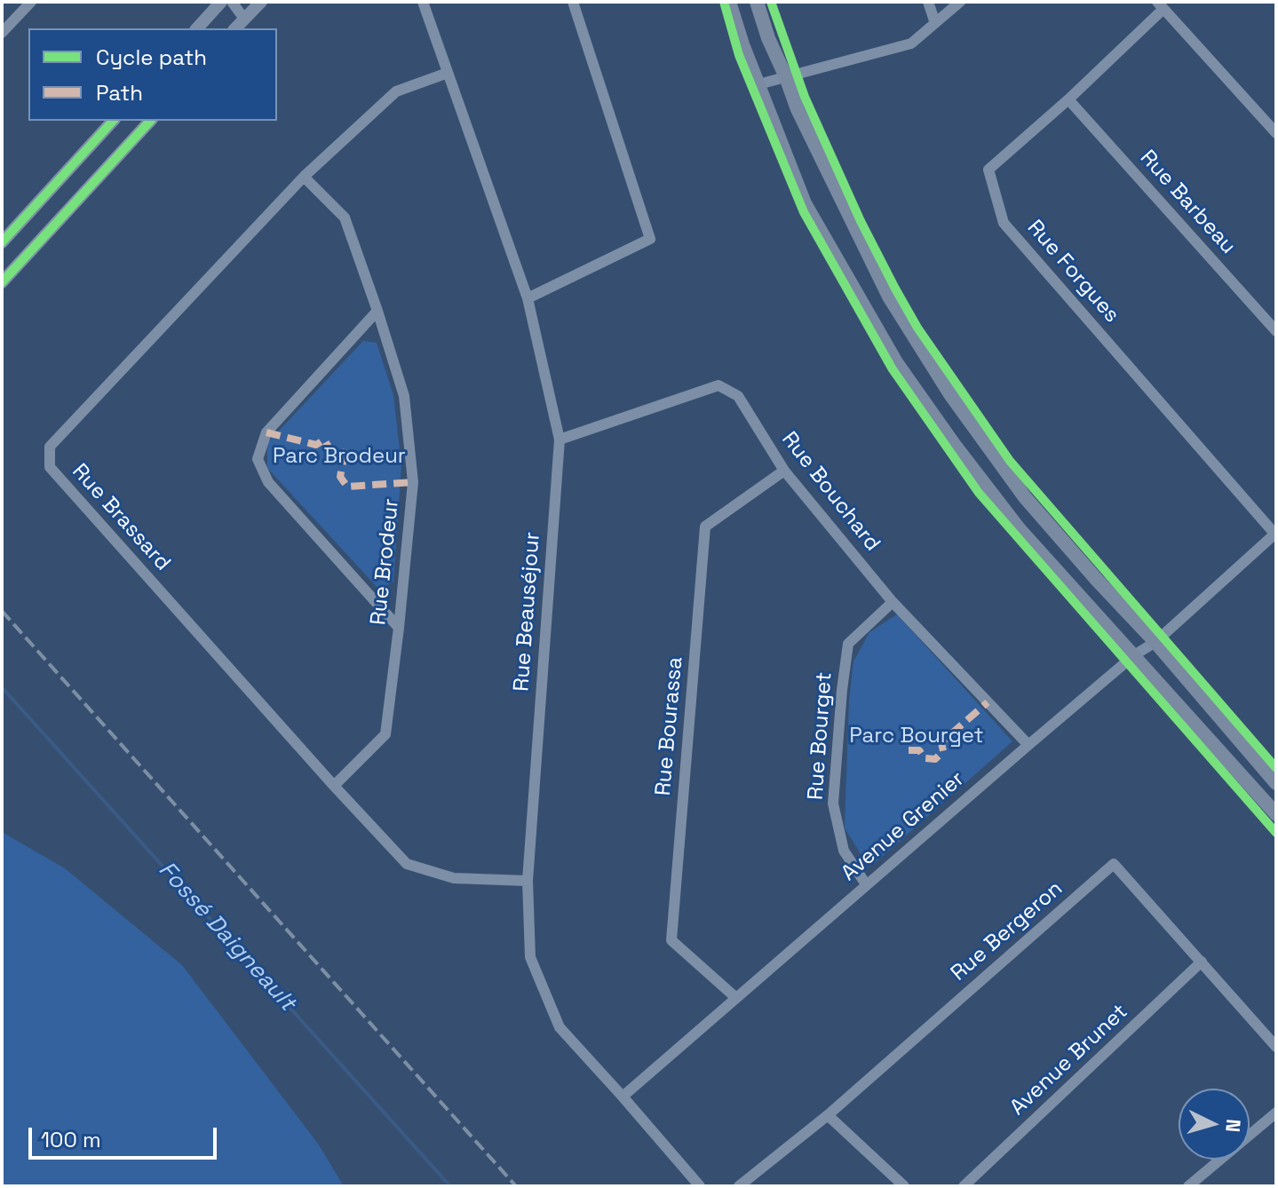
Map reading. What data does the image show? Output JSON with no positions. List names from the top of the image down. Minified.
{"streets":{"street":["Rue Barbeau","Rue Forgues","Rue Bouchard","Rue Brassard","Rue Brodeur","Rue Beauséjour","Rue Bourassa","Rue Bourget","Avenue Grenier","Rue Bergeron","Avenue Brunet"]},"crossings":[["Rue Barbeau","Rue Forgues"],["Rue Forgues","Avenue Grenier"],["Rue Bouchard","Rue Beauséjour"],["Rue Bouchard","Rue Bourassa"],["Rue Bouchard","Rue Bourget"],["Rue Bouchard","Avenue Grenier"],["Rue Brassard","Rue Brodeur"],["Rue Brassard","Rue Beauséjour"],["Rue Beauséjour","Avenue Grenier"],["Rue Bourassa","Avenue Grenier"],["Rue Bourget","Avenue Grenier"],["Rue Bergeron","Avenue Brunet"]],"water":["Fossé Daigneault"],"parks":["Parc Brodeur","Parc Bourget"],"legend":["Cycle path","Path"],"scale_bar":"100 m","north":"right"}
